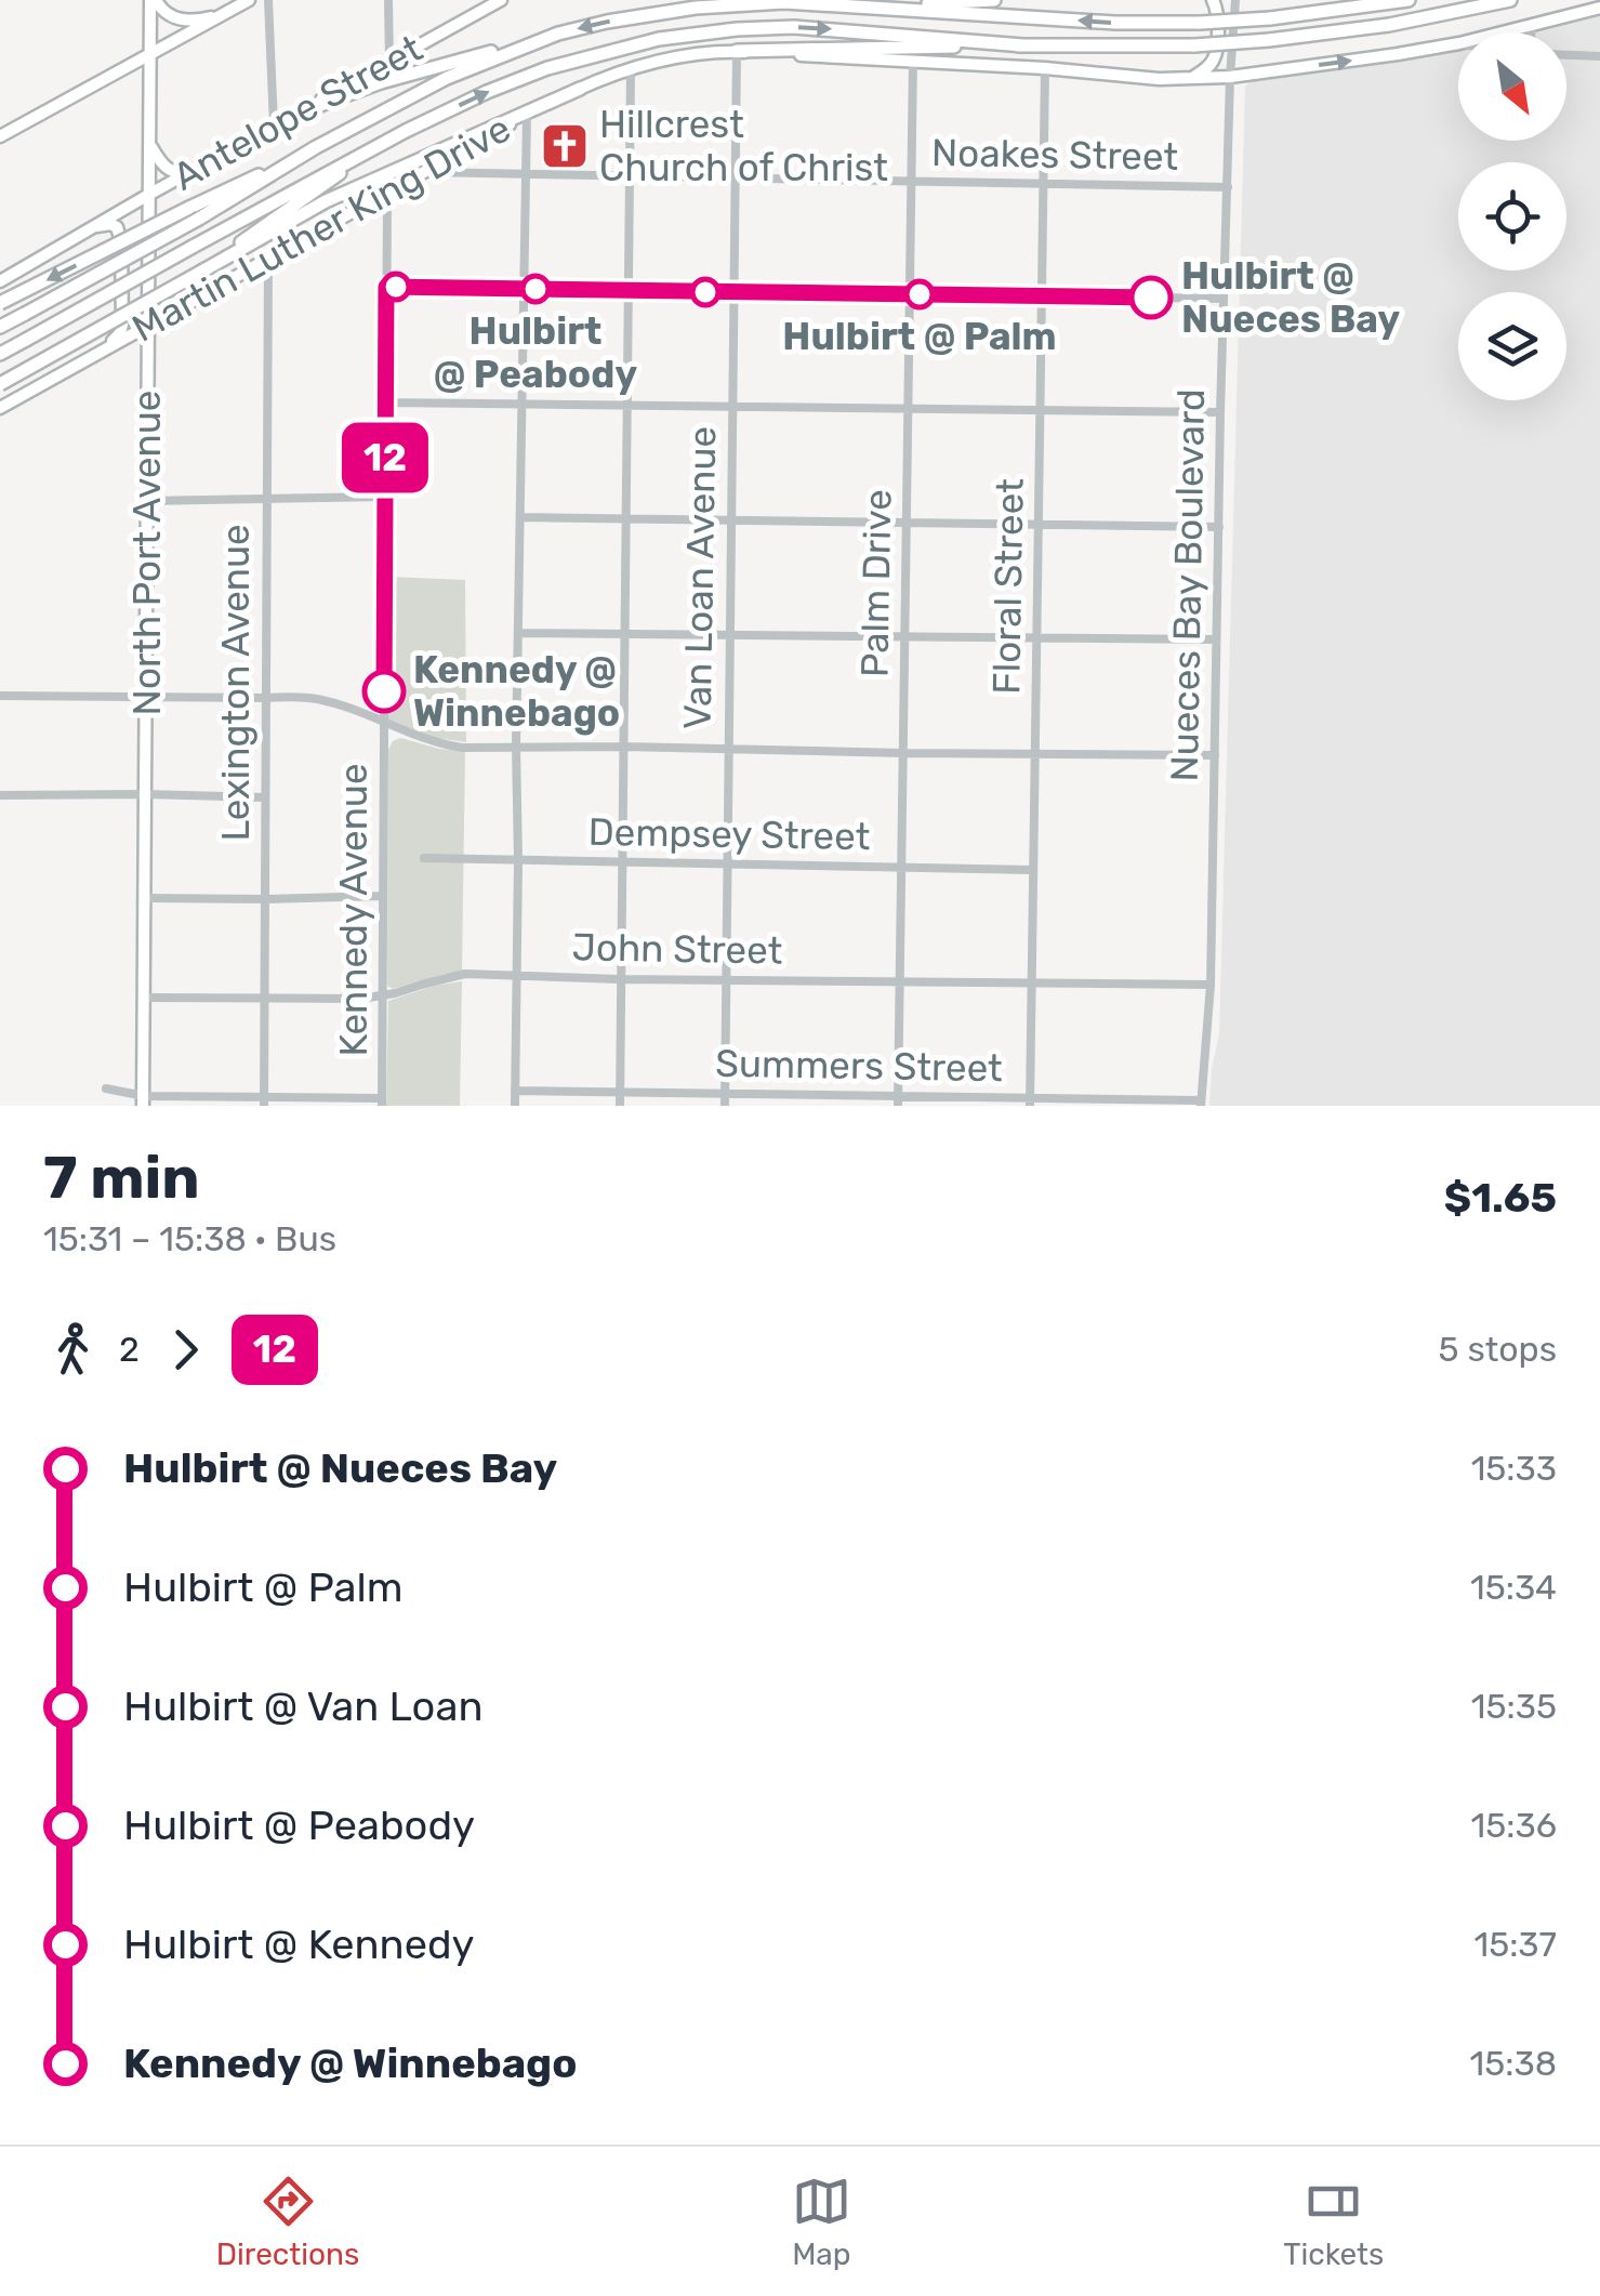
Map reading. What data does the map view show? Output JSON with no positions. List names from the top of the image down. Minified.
{"streets":{"main road":["Antelope Street","Martin Luther King Drive","North Port Avenue"],"street":["Noakes Street","Van Loan Avenue","Palm Drive","Nueces Bay Boulevard","Floral Street","Lexington Avenue","Dempsey Street","Kennedy Avenue","John Street","Summers Street"]},"crossings":[["Antelope Street","North Port Avenue"],["Noakes Street","Martin Luther King Drive"],["Noakes Street","Van Loan Avenue"],["Noakes Street","Palm Drive"],["Noakes Street","Nueces Bay Boulevard"],["Noakes Street","Floral Street"],["Martin Luther King Drive","North Port Avenue"],["Martin Luther King Drive","Van Loan Avenue"],["Martin Luther King Drive","Palm Drive"],["Martin Luther King Drive","Nueces Bay Boulevard"],["Martin Luther King Drive","Floral Street"],["Martin Luther King Drive","Lexington Avenue"],["Martin Luther King Drive","Kennedy Avenue"],["North Port Avenue","John Street"],["Van Loan Avenue","Dempsey Street"],["Van Loan Avenue","John Street"],["Van Loan Avenue","Summers Street"],["Palm Drive","Dempsey Street"],["Palm Drive","John Street"],["Palm Drive","Summers Street"],["Nueces Bay Boulevard","John Street"],["Nueces Bay Boulevard","Summers Street"],["Floral Street","Dempsey Street"],["Floral Street","John Street"],["Floral Street","Summers Street"],["Lexington Avenue","John Street"],["Kennedy Avenue","John Street"]],"places":{"church":["Hillcrest Church of Christ"],"other":["Hulbirt @ Peabody","Hulbirt @ Palm","Hulbirt @ Nueces Bay","Kennedy @ Winnebago"]},"lines":["bus line 12"],"north":"bottom right","page":{"on_map":"12","heading":["7 min","15:31 – 15:38 · Bus","$1.65"],"legs":["2","12","5 stops"],"list":[{"name":"Hulbirt @ Nueces Bay","value":"15:33"},{"name":"Hulbirt @ Palm","value":"15:34"},{"name":"Hulbirt @ Van Loan","value":"15:35"},{"name":"Hulbirt @ Peabody","value":"15:36"},{"name":"Hulbirt @ Kennedy","value":"15:37"},{"name":"Kennedy @ Winnebago","value":"15:38"}],"tabs":["Directions","Map","Tickets"]}}
